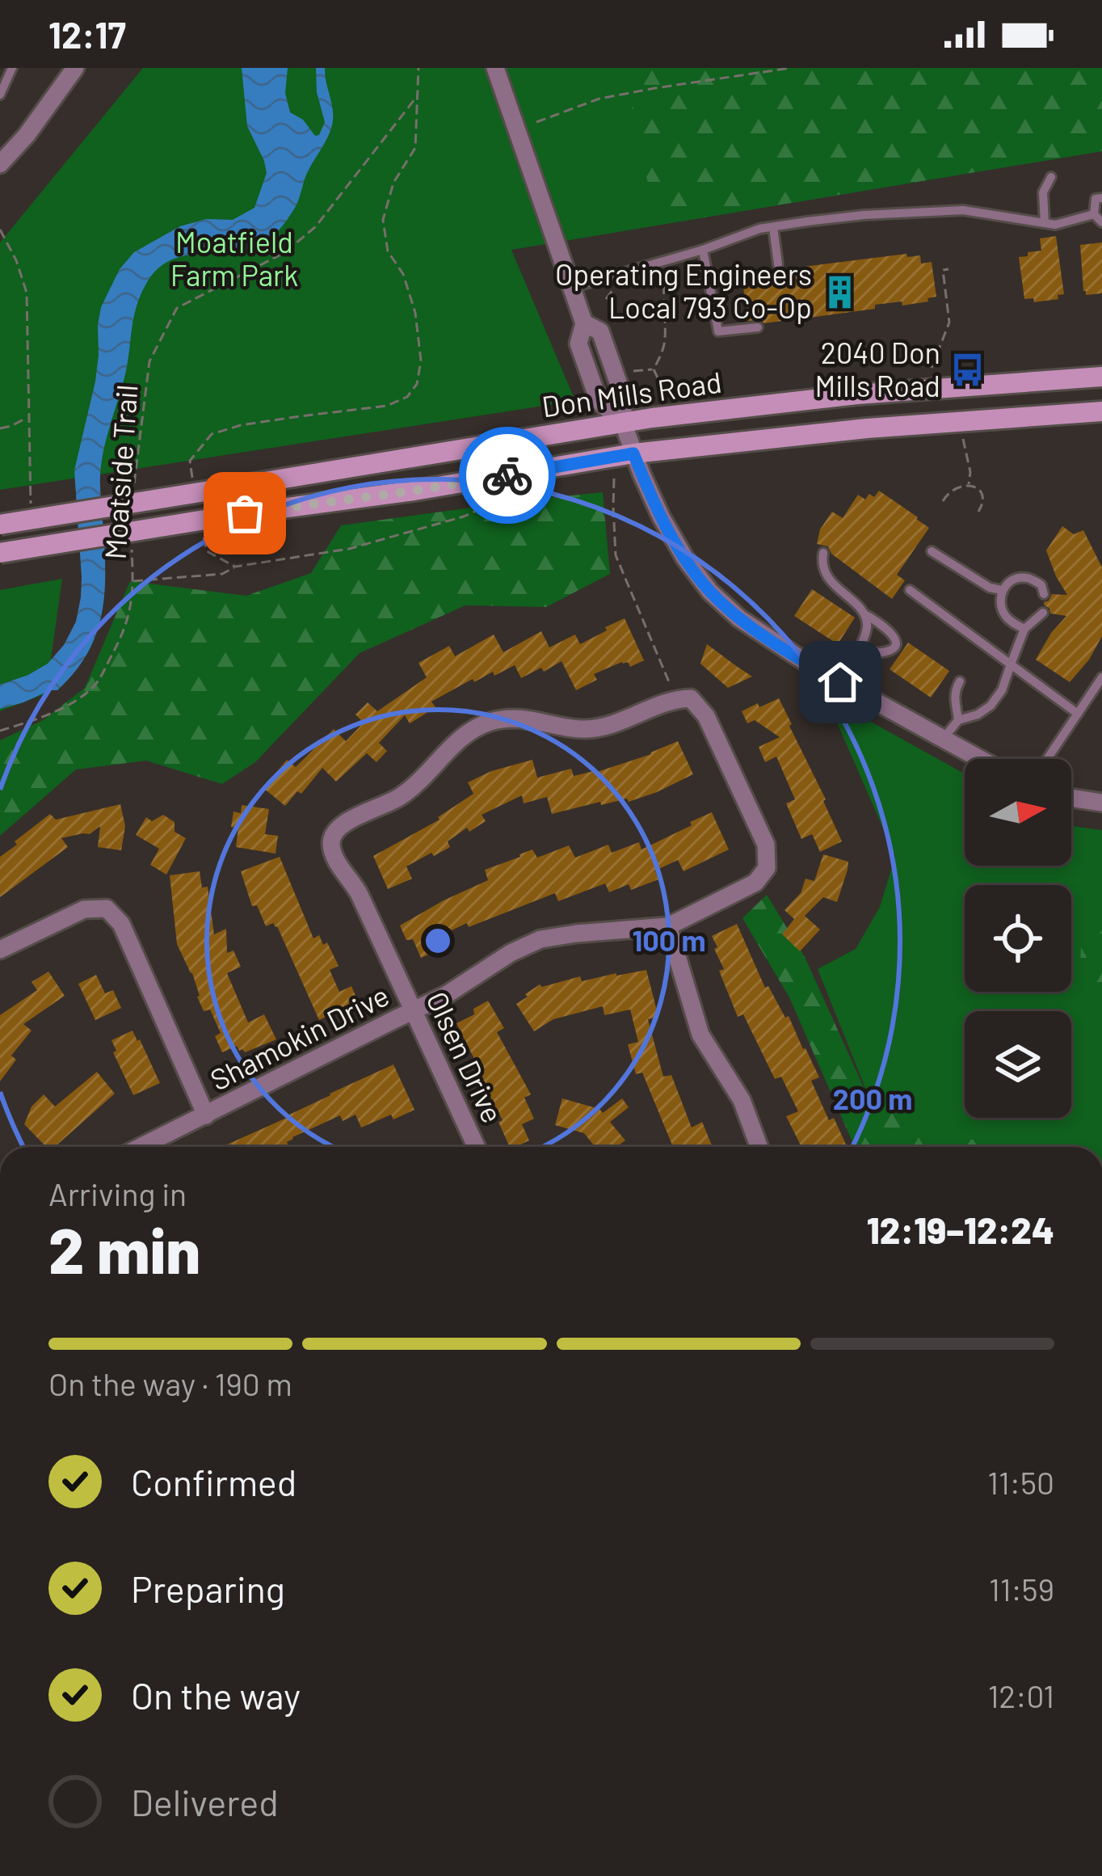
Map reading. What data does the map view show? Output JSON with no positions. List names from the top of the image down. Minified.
{"streets":{"main road":["Don Mills Road"],"street":["Shamokin Drive","Olsen Drive"],"path":["Moatside Trail"]},"crossings":[["Shamokin Drive","Olsen Drive"]],"parks":["Moatfield Farm Park"],"places":{"building":["Operating Engineers Local 793 Co-Op"],"bus stop":["2040 Don Mills Road"]},"north":"right","page":{"status":"12:17","heading":["2 min","Arriving in","12:19–12:24"],"bar":"On the way · 190 m","list":[["Confirmed","11:50"],["Preparing","11:59"],["On the way","12:01"],"Delivered"]},"rings":["100 m","200 m"]}
